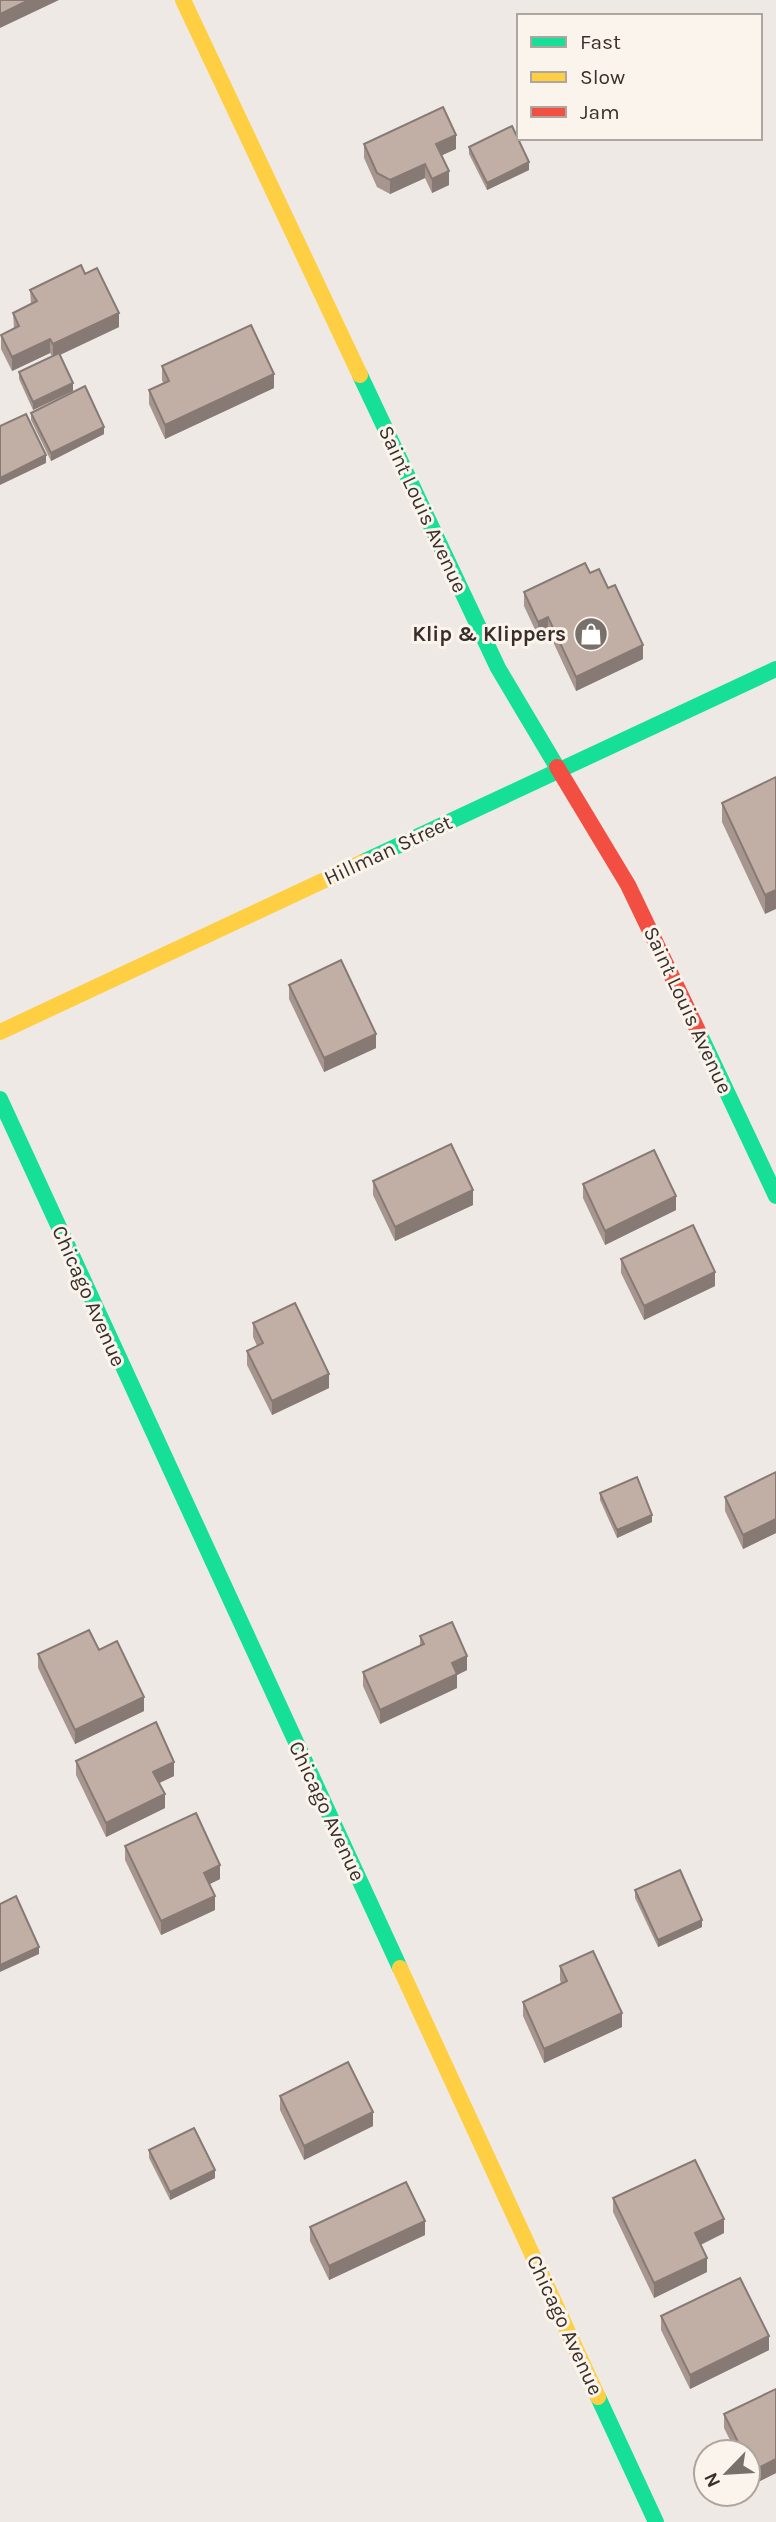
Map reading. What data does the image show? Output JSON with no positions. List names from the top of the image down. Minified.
{"streets":{"street":["Saint Louis Avenue","Hillman Street","Chicago Avenue"]},"crossings":[["Saint Louis Avenue","Hillman Street"]],"places":{"shop":["Klip & Klippers"]},"legend":["Fast","Slow","Jam"],"north":"bottom left"}
